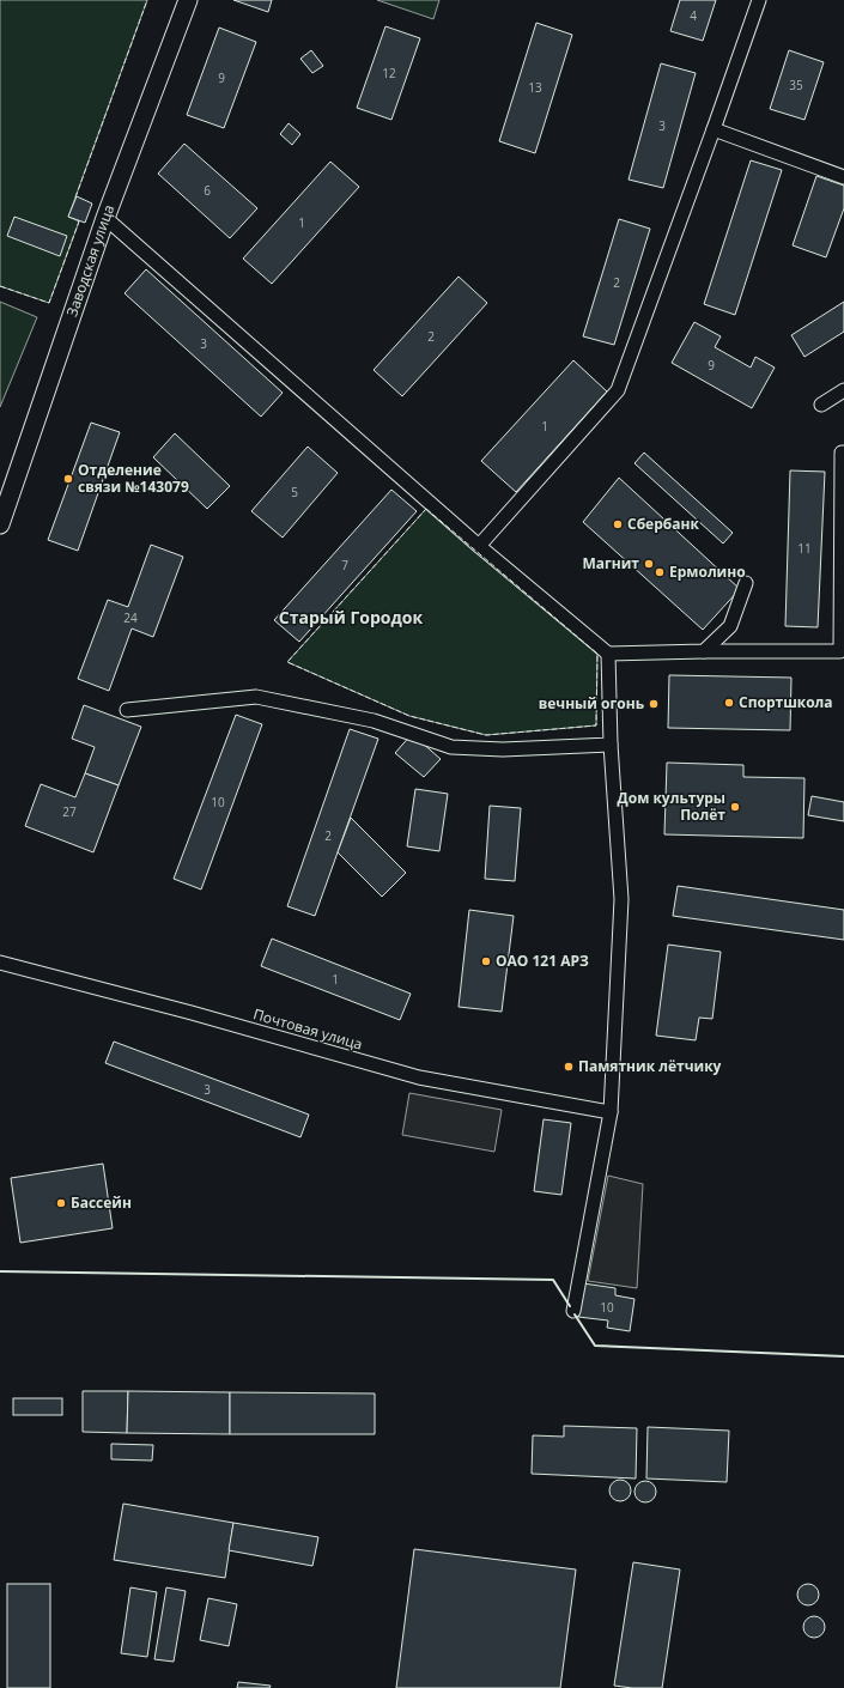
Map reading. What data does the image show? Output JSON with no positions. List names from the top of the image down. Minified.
{"streets":{"main road":["Заводская улица"],"street":["Почтовая улица"]},"districts":["Старый Городок"],"places":["Отделение связи №143079","Сбербанк","Магнит","Ермолино","Спортшкола","вечный огонь","Дом культуры Полёт","OAO 121 АРЗ","Памятник лётчику","Бассейн"],"house_numbers":["4","12","9","35","13","3","6","1","2","2","3","9","1","5","11","7","24","10","27","2","1","3","10"]}
